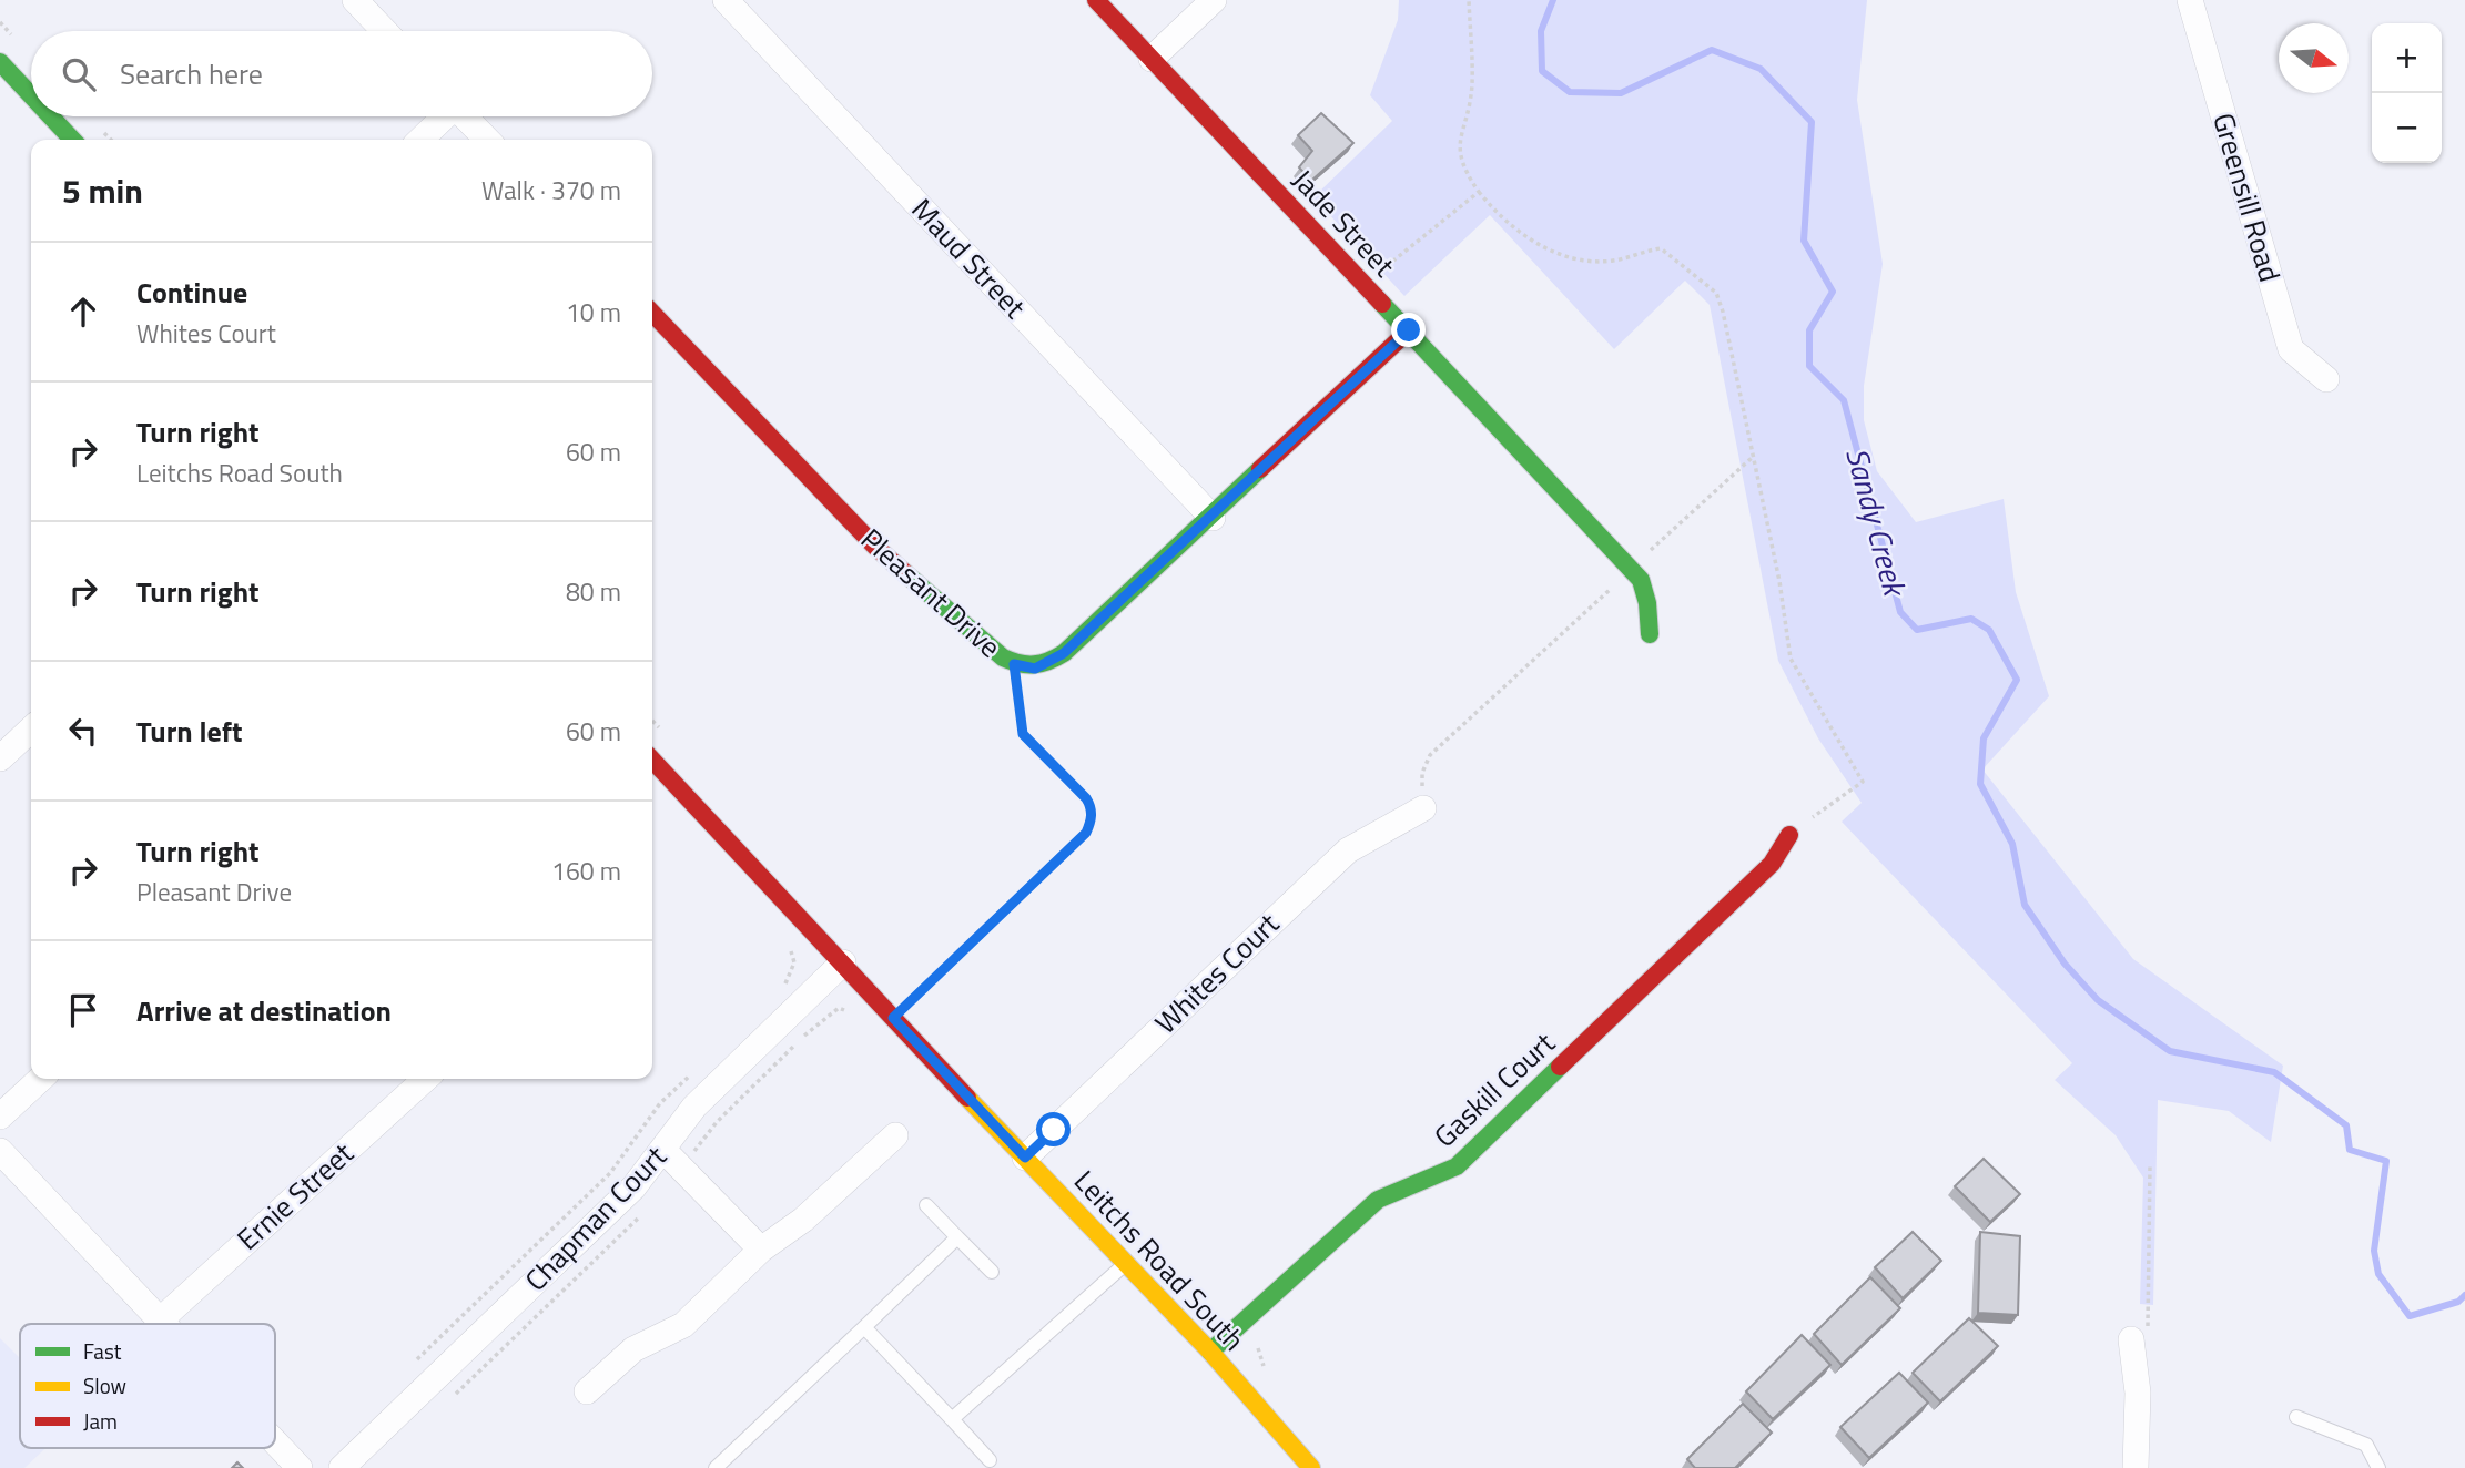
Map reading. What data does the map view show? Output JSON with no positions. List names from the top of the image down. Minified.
{"streets":{"street":["Greensill Road","Jade Street","Maud Street","Pleasant Drive","Whites Court","Gaskill Court","Ernie Street","Chapman Court","Leitchs Road South"]},"crossings":[["Jade Street","Pleasant Drive"],["Maud Street","Pleasant Drive"],["Whites Court","Leitchs Road South"],["Gaskill Court","Leitchs Road South"],["Chapman Court","Leitchs Road South"]],"water":["Sandy Creek"],"legend":["Fast","Slow","Jam"],"north":"right","page":{"map_buttons":["+","−"],"search":"Search here","heading":["5 min","Walk · 370 m"],"list":[["Continue","Whites Court","10 m"],["Turn right","Leitchs Road South","60 m"],["Turn right","80 m"],["Turn left","60 m"],["Turn right","Pleasant Drive","160 m"],"Arrive at destination"]}}
